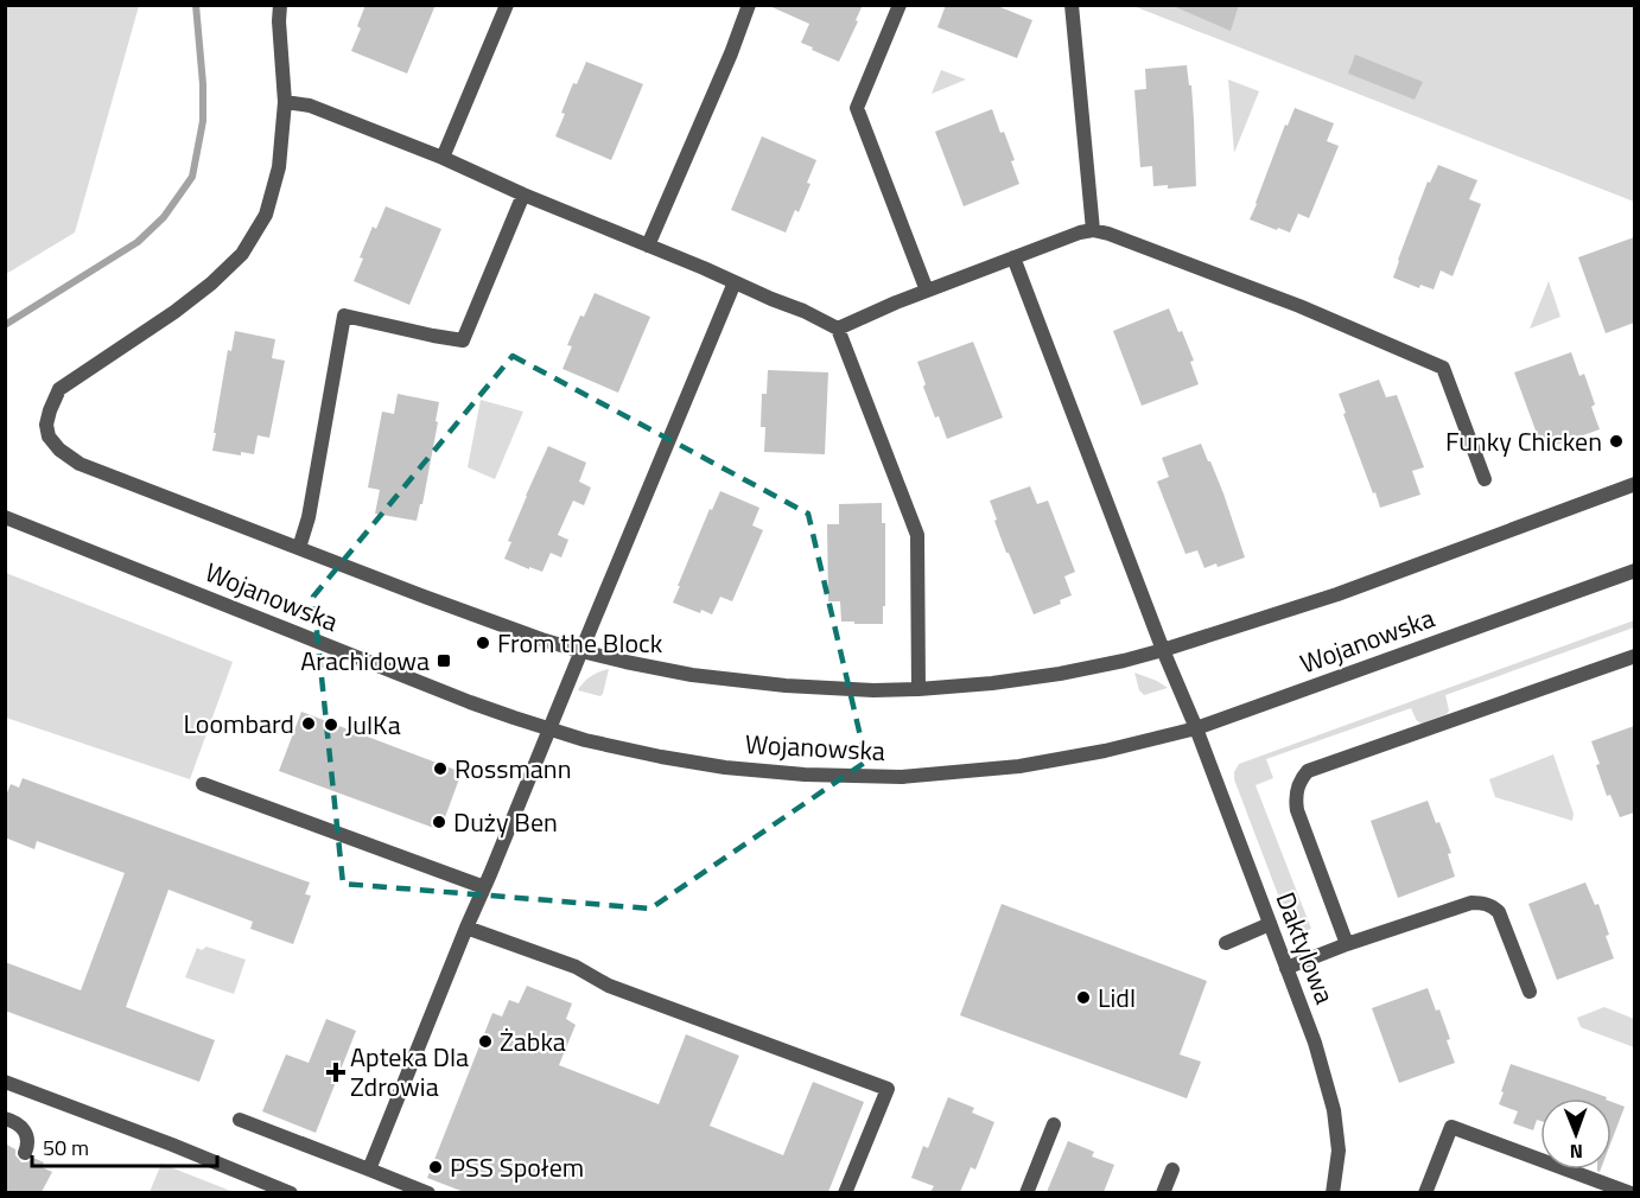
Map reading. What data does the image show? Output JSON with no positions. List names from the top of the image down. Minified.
{"streets":{"street":["Wojanowska","Daktylowa"]},"crossings":[["Wojanowska","Daktylowa"]],"places":{"other":["Funky Chicken","From the Block","Loombard","JulKa","Rossmann","Duży Ben","Lidl","Żabka","PSS Społem"],"transit":["Arachidowa"],"health":["Apteka Dla Zdrowia"]},"scale_bar":"50 m","north":"bottom"}
